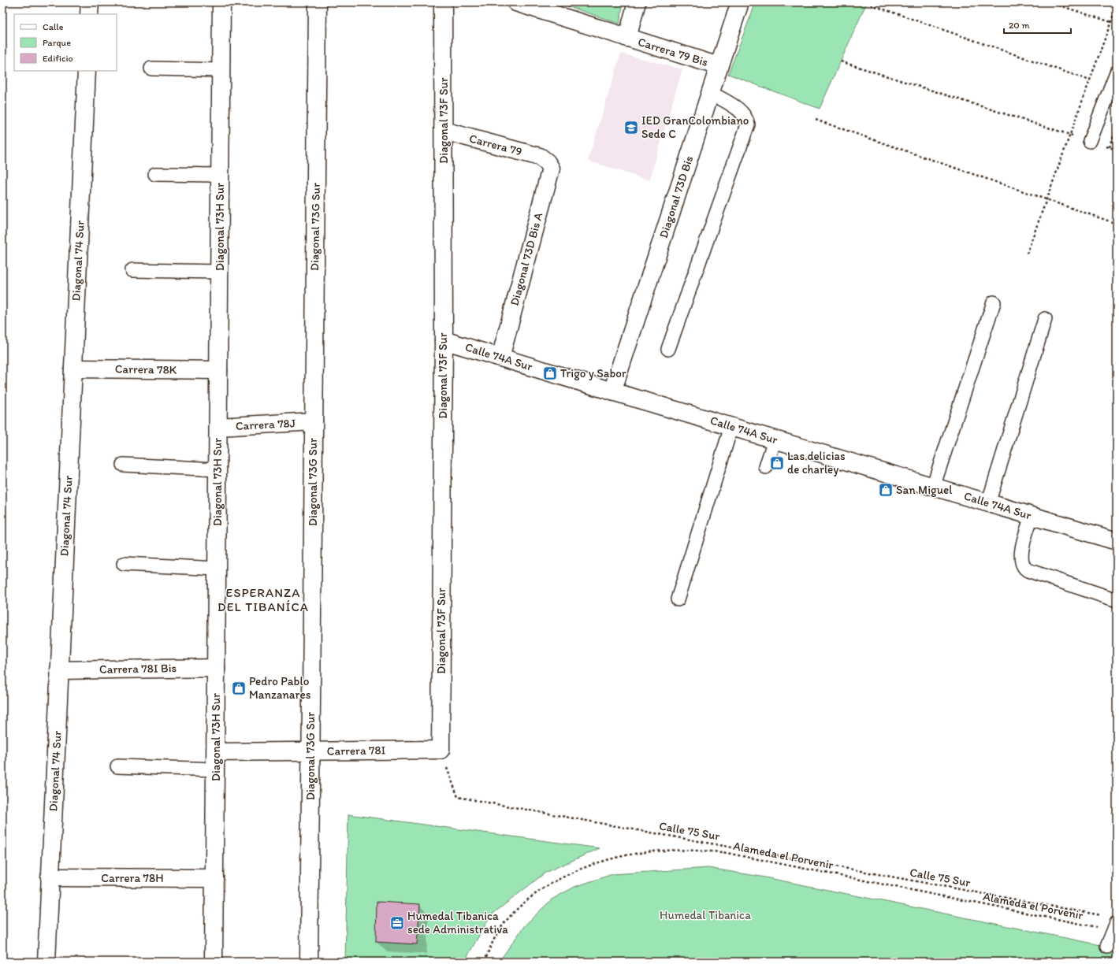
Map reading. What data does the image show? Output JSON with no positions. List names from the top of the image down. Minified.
{"streets":{"street":["Carrera 79 Bis","Diagonal 73F Sur","Carrera 79","Diagonal 73D Bis","Diagonal 73H Sur","Diagonal 73G Sur","Diagonal 73D Bis A","Diagonal 74 Sur","Calle 74A Sur","Carrera 78K","Carrera 78J","Carrera 78I Bis","Carrera 78I","Carrera 78H"],"path":["Calle 75 Sur","Alameda el Porvenir"]},"crossings":[["Carrera 79 Bis","Diagonal 73D Bis"],["Diagonal 73F Sur","Carrera 79"],["Diagonal 73F Sur","Calle 74A Sur"],["Diagonal 73F Sur","Carrera 78I"],["Diagonal 73F Sur","Calle 75 Sur"],["Carrera 79","Diagonal 73D Bis A"],["Diagonal 73D Bis","Calle 74A Sur"],["Diagonal 73H Sur","Carrera 78K"],["Diagonal 73H Sur","Carrera 78J"],["Diagonal 73H Sur","Carrera 78I Bis"],["Diagonal 73H Sur","Carrera 78I"],["Diagonal 73H Sur","Carrera 78H"],["Diagonal 73G Sur","Carrera 78J"],["Diagonal 73G Sur","Carrera 78I"],["Diagonal 73D Bis A","Calle 74A Sur"],["Diagonal 74 Sur","Carrera 78K"],["Diagonal 74 Sur","Carrera 78I Bis"],["Diagonal 74 Sur","Carrera 78H"],["Carrera 78I","Calle 75 Sur"]],"districts":["ESPERANZA DEL TIBANÍCA"],"parks":["Humedal Tibanica"],"places":{"school or university":["IED GranColombiano Sede C"],"shop":["Trigo y Sabor","Las delicias de charley","San Miguel","Pedro Pablo Manzanares"],"office":["Humedal Tibanica sede Administrativa"]},"legend":["Calle","Parque","Edificio"],"scale_bar":"20 m"}
